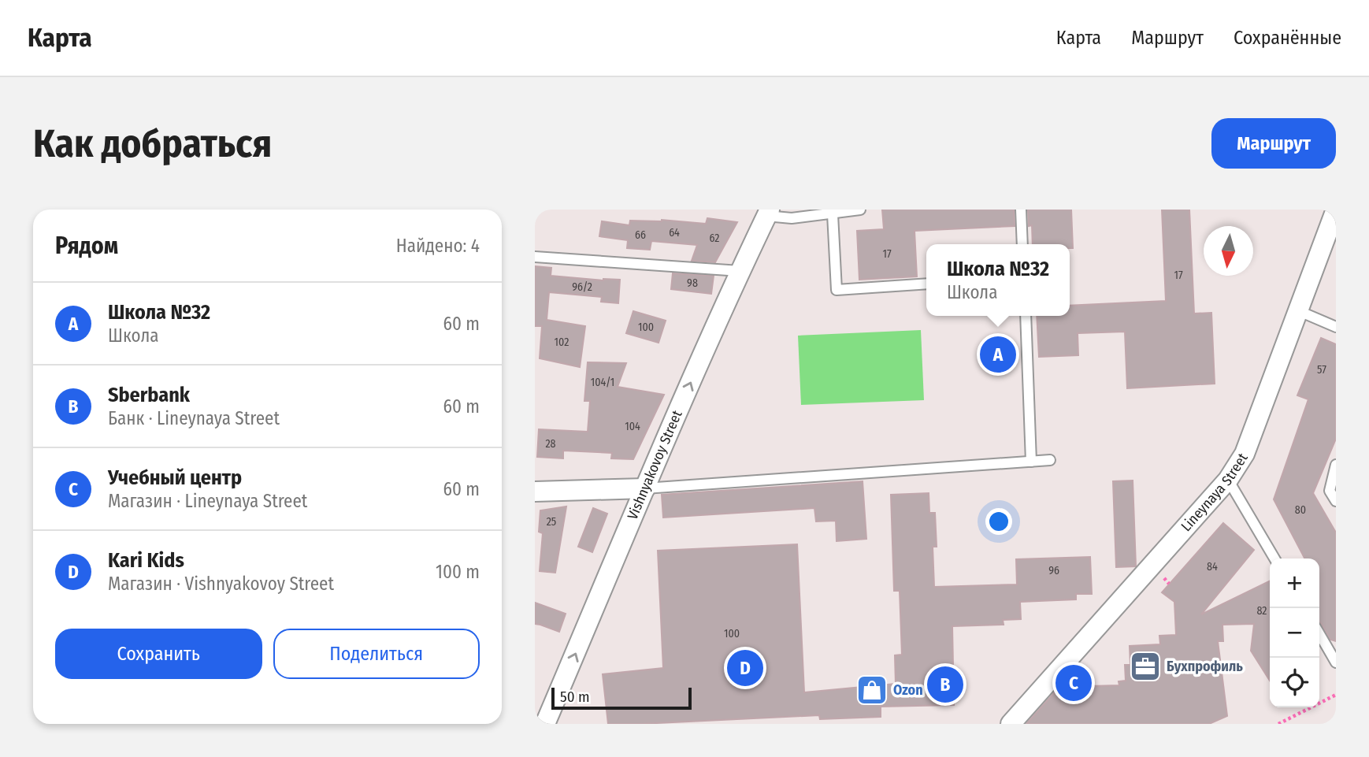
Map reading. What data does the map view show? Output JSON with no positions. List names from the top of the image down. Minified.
{"streets":{"street":["Vishnyakovoy Street","Lineynaya Street"]},"one_way":["Vishnyakovoy Street"],"places":{"office":["Бухпрофиль"],"shop":["Ozon"]},"house_numbers":["64","66","62","17","17","98","96/2","100","102","57","104/1","104","28","80","25","84","96","82","100"],"scale_bar":"50 m","north":"bottom","page":{"header":"Карта","nav":["Карта","Маршрут","Сохранённые"],"buttons":["Маршрут",["Сохранить","Поделиться"]],"title":"Как добраться","heading":["Рядом","Найдено: 4"],"popup":["Школа №32","Школа"],"list":[{"mark":"A","name":"Школа №32","note":"Школа","value":"60 m"},{"mark":"B","name":"Sberbank","note":"Банк · Lineynaya Street","value":"60 m"},{"mark":"C","name":"Учебный центр","note":"Магазин · Lineynaya Street","value":"60 m"},{"mark":"D","name":"Kari Kids","note":"Магазин · Vishnyakovoy Street","value":"100 m"}],"pins":["A","D","C","B"],"map_buttons":["+","−"],"scale":"50 m"}}
